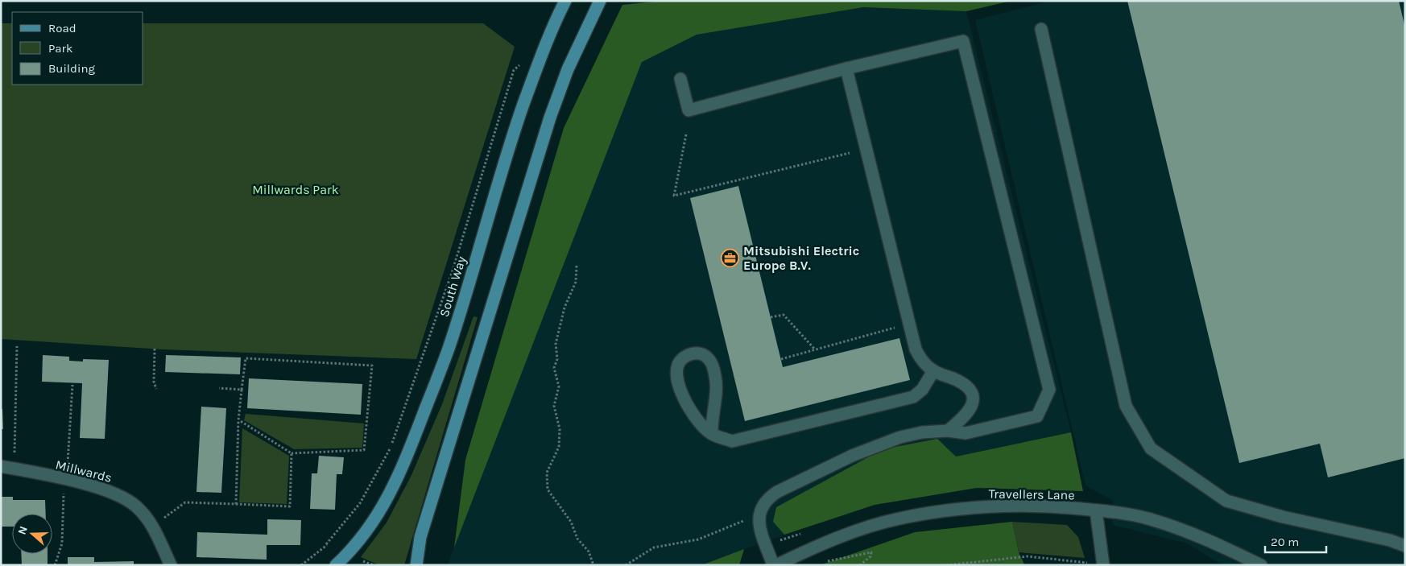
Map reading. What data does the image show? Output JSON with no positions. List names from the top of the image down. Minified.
{"streets":{"main road":["South Way"],"street":["Millwards","Travellers Lane"]},"parks":["Millwards Park"],"places":{"office":["Mitsubishi Electric Europe B.V."]},"legend":["Road","Park","Building"],"scale_bar":"20 m","north":"left"}
